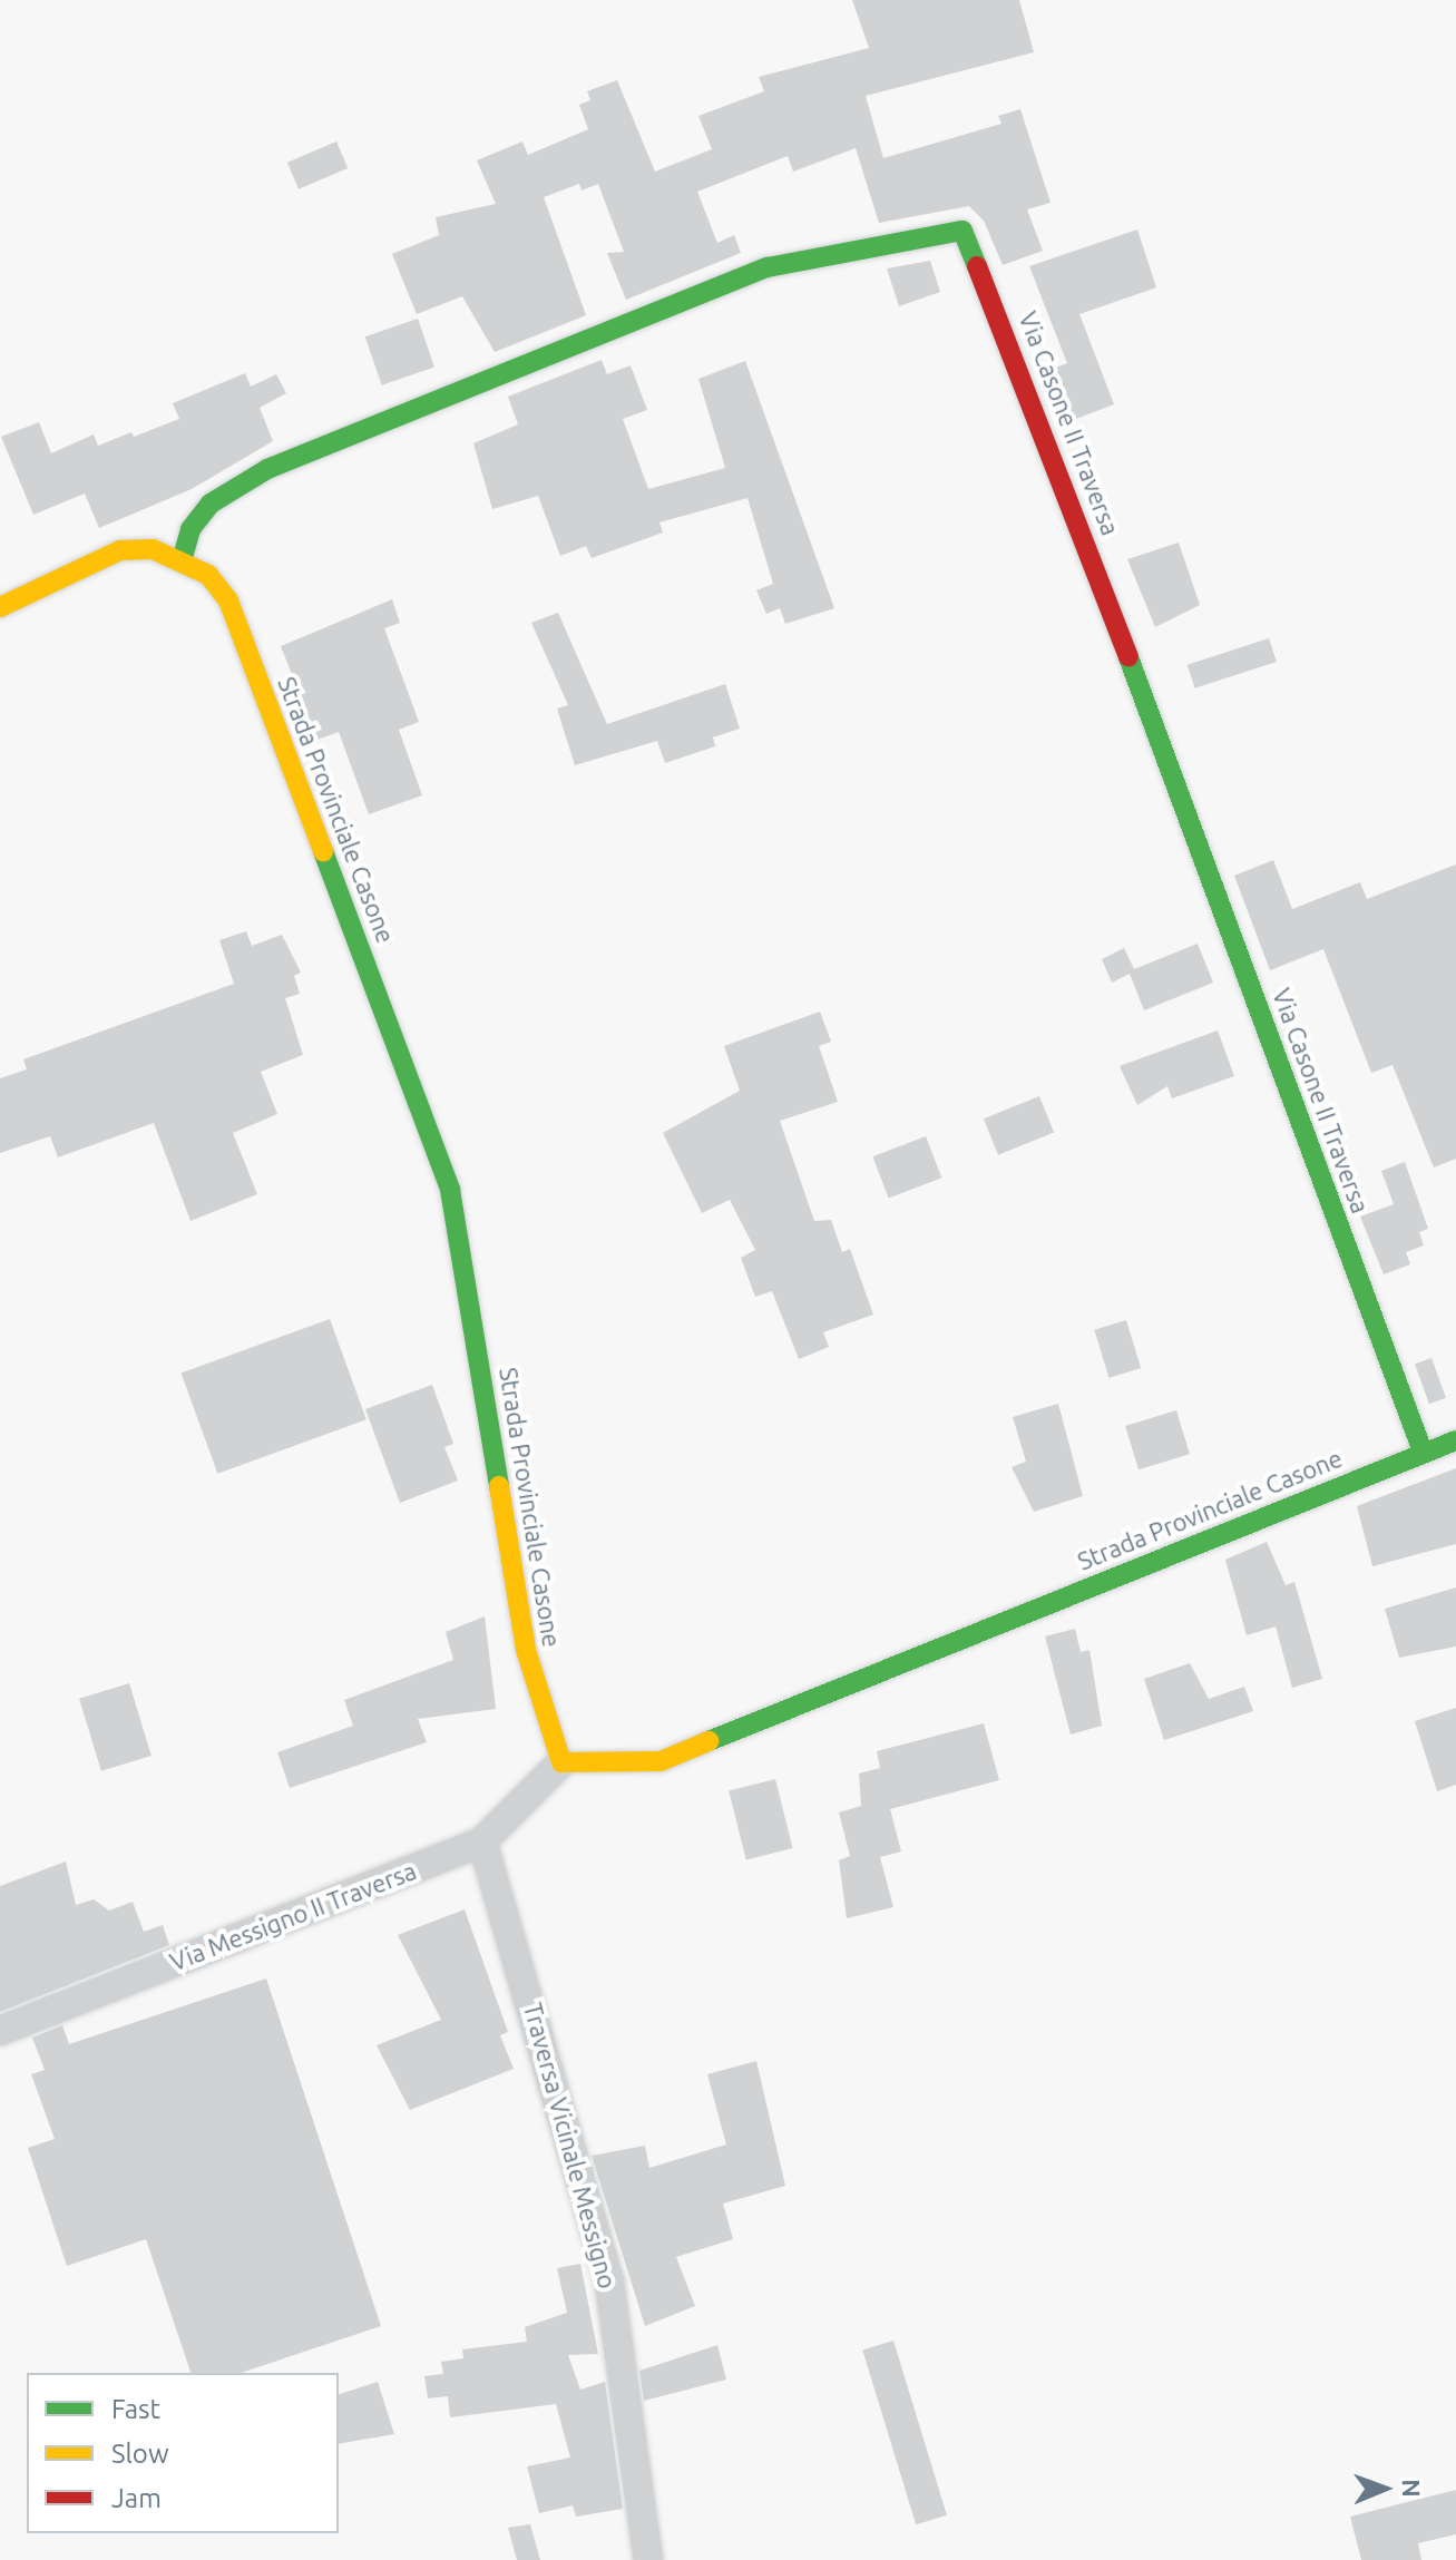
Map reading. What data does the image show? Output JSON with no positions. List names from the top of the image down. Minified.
{"streets":{"street":["Via Casone II Traversa","Strada Provinciale Casone","Via Messigno II Traversa","Traversa Vicinale Messigno"]},"crossings":[["Via Casone II Traversa","Strada Provinciale Casone"],["Strada Provinciale Casone","Via Messigno II Traversa"],["Via Messigno II Traversa","Traversa Vicinale Messigno"]],"legend":["Fast","Slow","Jam"],"north":"right"}
